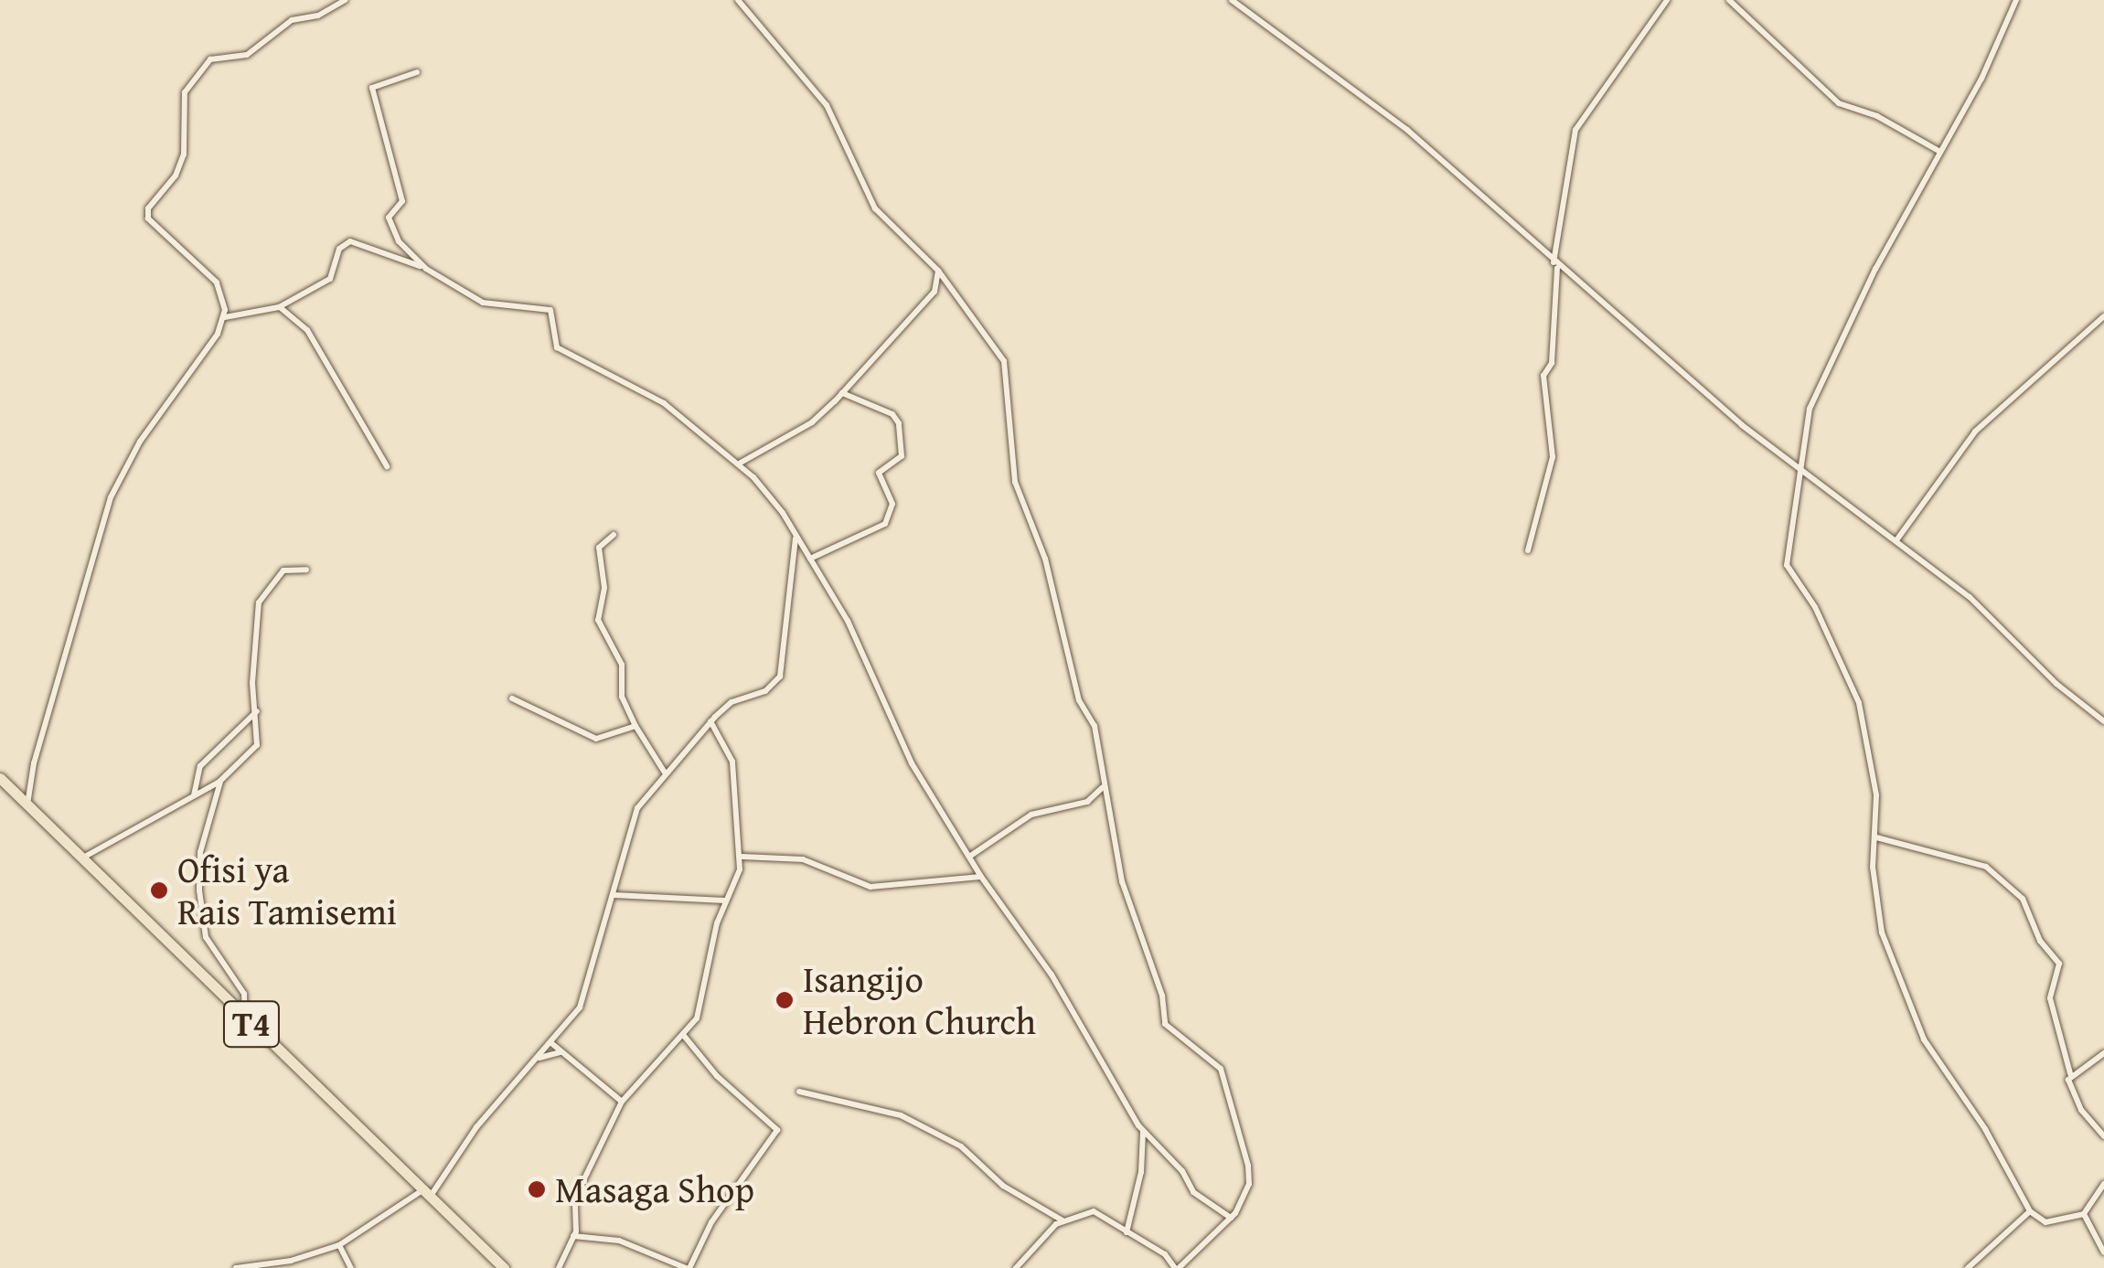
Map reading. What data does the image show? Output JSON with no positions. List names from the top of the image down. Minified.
{"streets":{"highway":["T4"]},"places":["Ofisi ya Rais Tamisemi","Isangijo Hebron Church","Masaga Shop"]}
